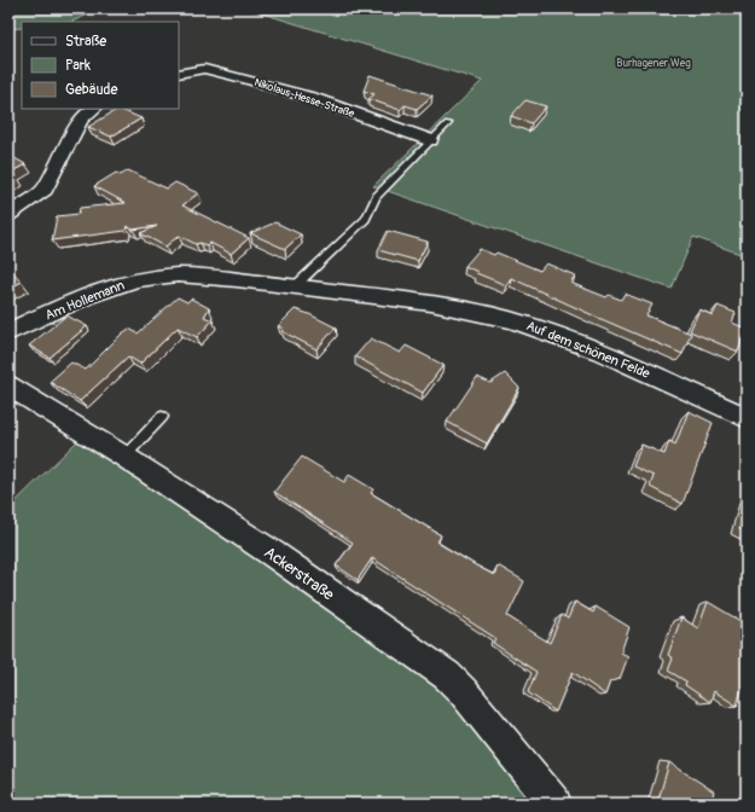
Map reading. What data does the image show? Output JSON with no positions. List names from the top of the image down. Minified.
{"streets":{"street":["Nikolaus-Hesse-Straße","Am Hollemann","Auf dem schönen Felde","Ackerstraße"]},"crossings":[["Am Hollemann","Auf dem schönen Felde"]],"parks":["Burhagener Weg"],"legend":["Straße","Park","Gebäude"]}
